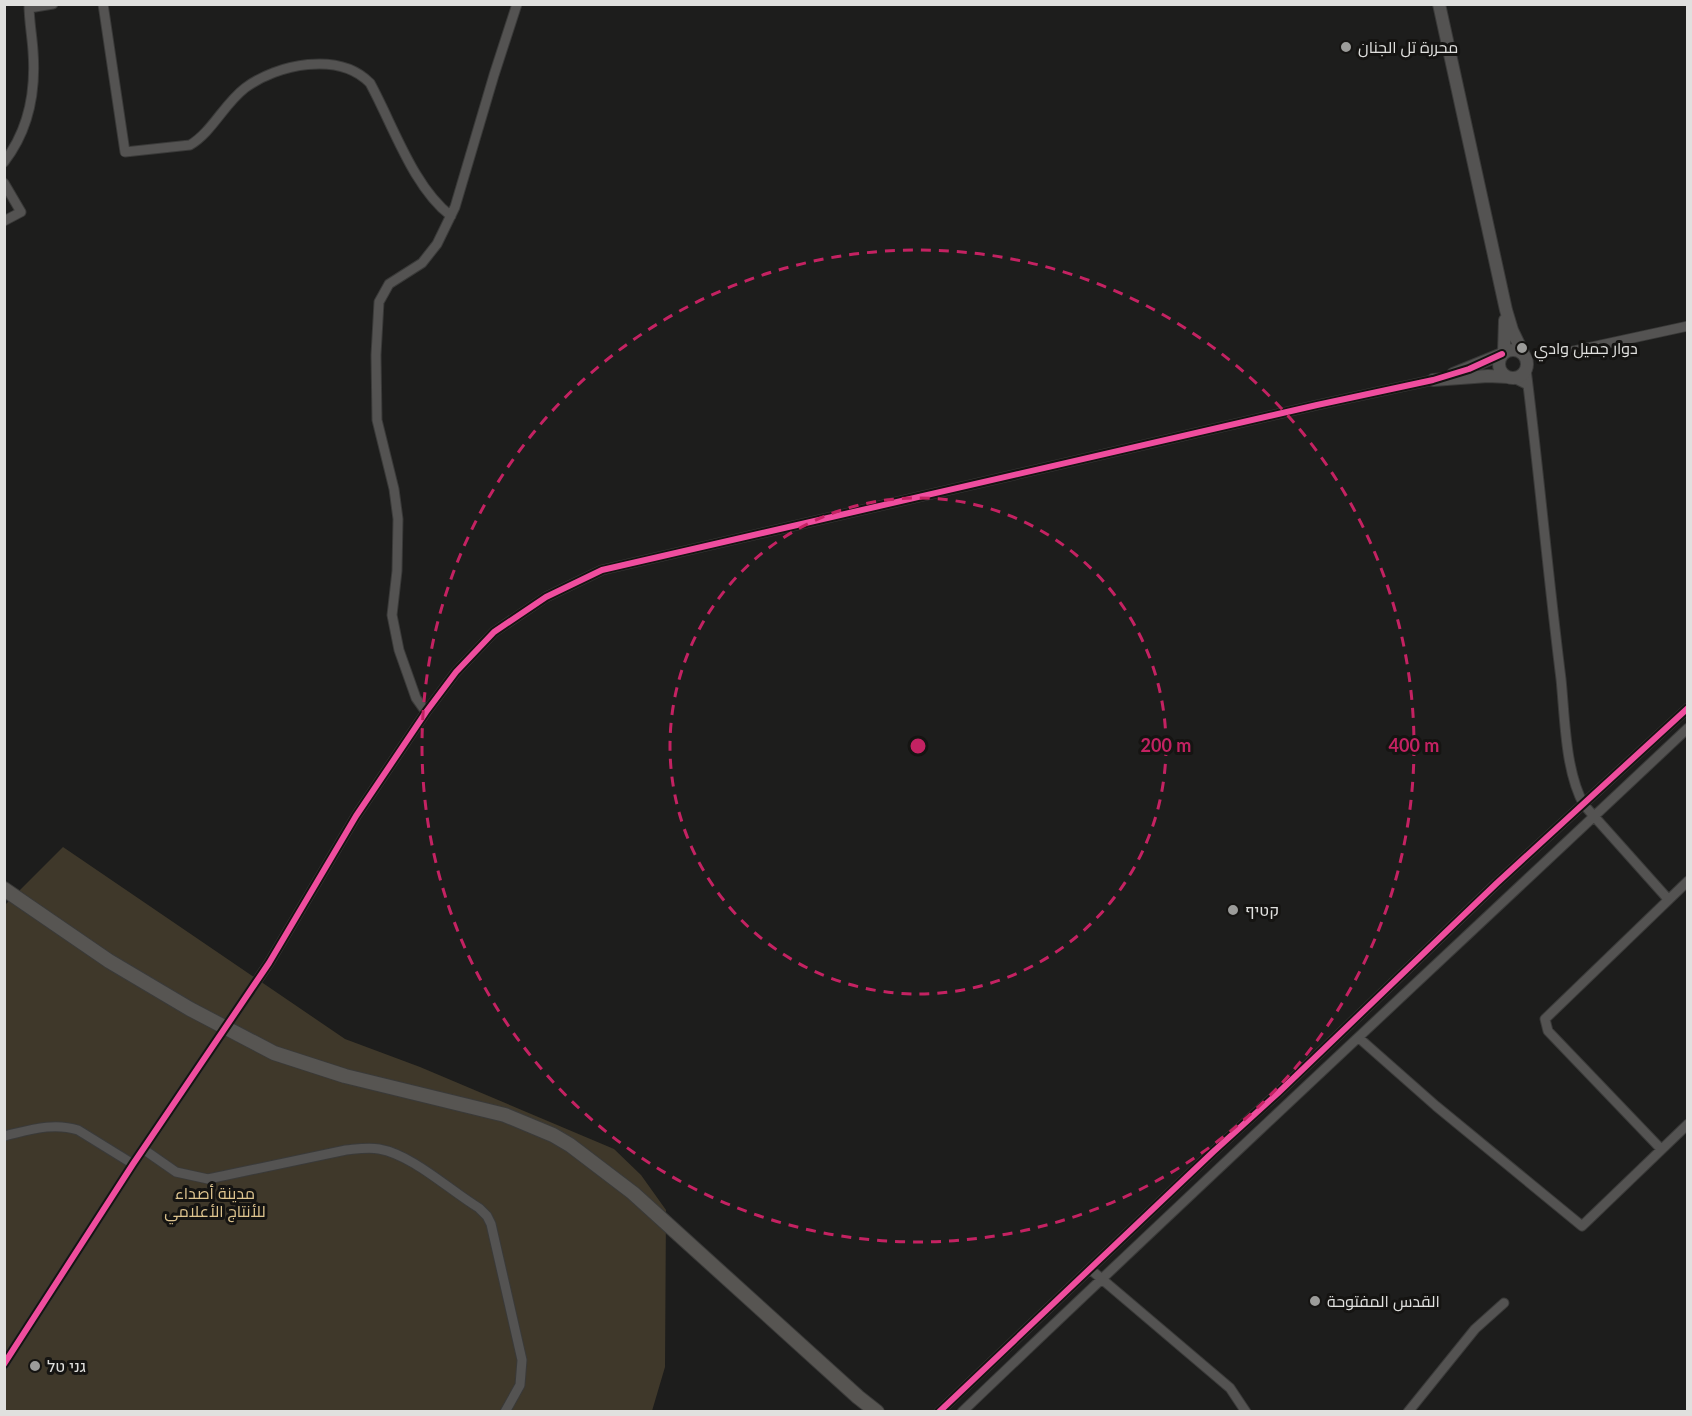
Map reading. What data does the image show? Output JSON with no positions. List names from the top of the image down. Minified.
{"parks":["مدينة أصداء للأنتاج الأعلامي"],"places":["محررة تل الجنان","دوار جميل وادي","קטיף","القدس المفتوحة","גני טל"],"rings":["200 m","400 m"]}
